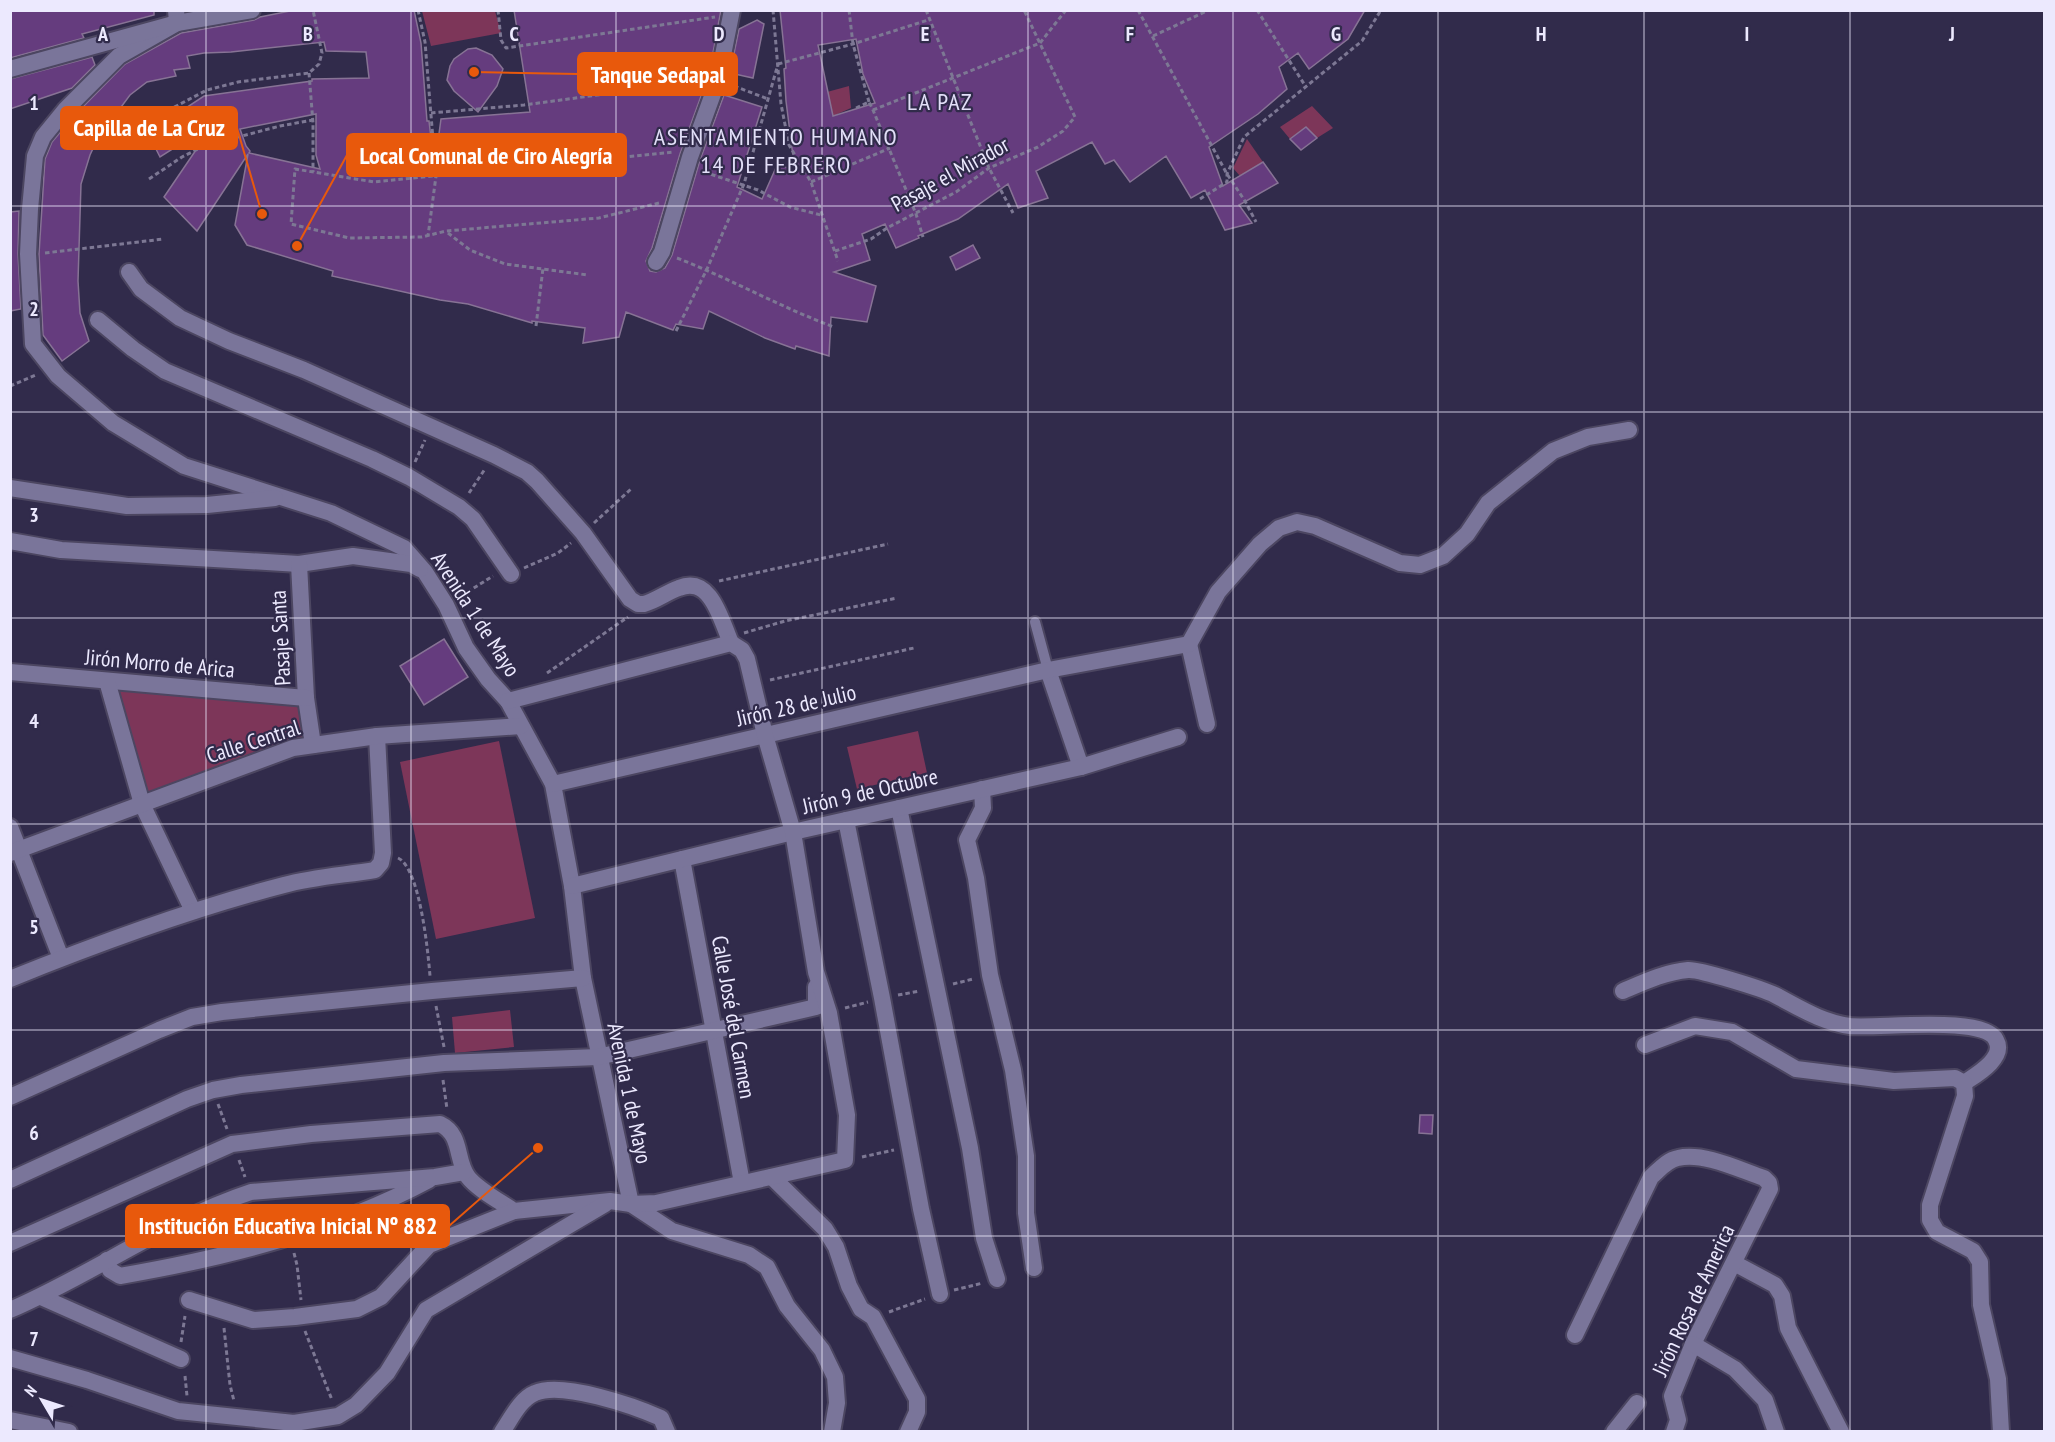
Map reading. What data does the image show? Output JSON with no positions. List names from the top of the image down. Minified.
{"streets":{"street":["Avenida 1 de Mayo","Pasaje Santa","Jirón Morro de Arica","Jirón 28 de Julio","Calle Central","Jirón 9 de Octubre","Calle José del Carmen","Jirón Rosa de America"],"path":["Pasaje el Mirador"]},"crossings":[["Avenida 1 de Mayo","Jirón 28 de Julio"],["Avenida 1 de Mayo","Calle Central"],["Avenida 1 de Mayo","Jirón 9 de Octubre"],["Pasaje Santa","Jirón Morro de Arica"],["Pasaje Santa","Calle Central"],["Jirón 9 de Octubre","Calle José del Carmen"]],"districts":["LA PAZ","ASENTAMIENTO HUMANO 14 DE FEBRERO"],"places":["Tanque Sedapal","Capilla de La Cruz","Local Comunal de Ciro Alegría","Institución Educativa Inicial Nº 882"],"north":"top left","grid":{"columns":["A","B","C","D","E","F","G","H","I","J"],"rows":["1","2","3","4","5","6","7"]}}
